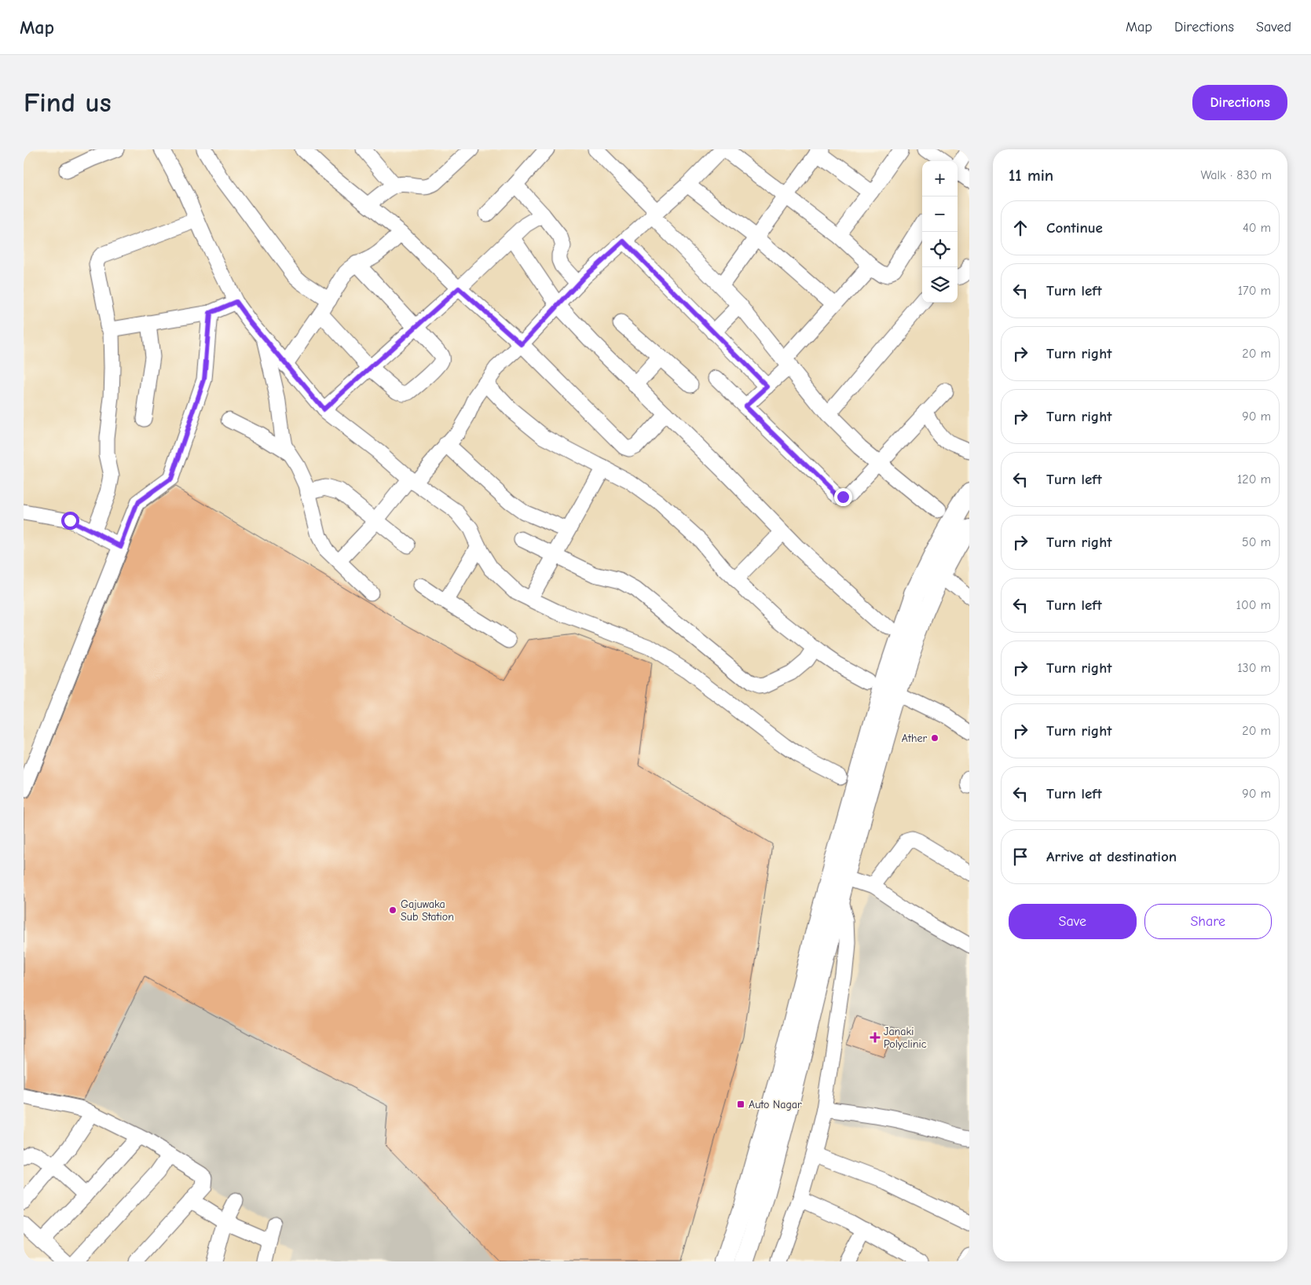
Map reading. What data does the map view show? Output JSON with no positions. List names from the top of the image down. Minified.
{"places":{"other":["Ather","Gajuwaka Sub Station"],"health":["Janaki Polyclinic"],"transit":["Auto Nagar"]},"page":{"header":"Map","nav":["Map","Directions","Saved"],"buttons":["Directions",["Save","Share"]],"title":"Find us","heading":["11 min","Walk · 830 m"],"map_buttons":["+","−"],"list":[["Continue","40 m"],["Turn left","170 m"],["Turn right","20 m"],["Turn right","90 m"],["Turn left","120 m"],["Turn right","50 m"],["Turn left","100 m"],["Turn right","130 m"],["Turn right","20 m"],["Turn left","90 m"],"Arrive at destination"]}}
